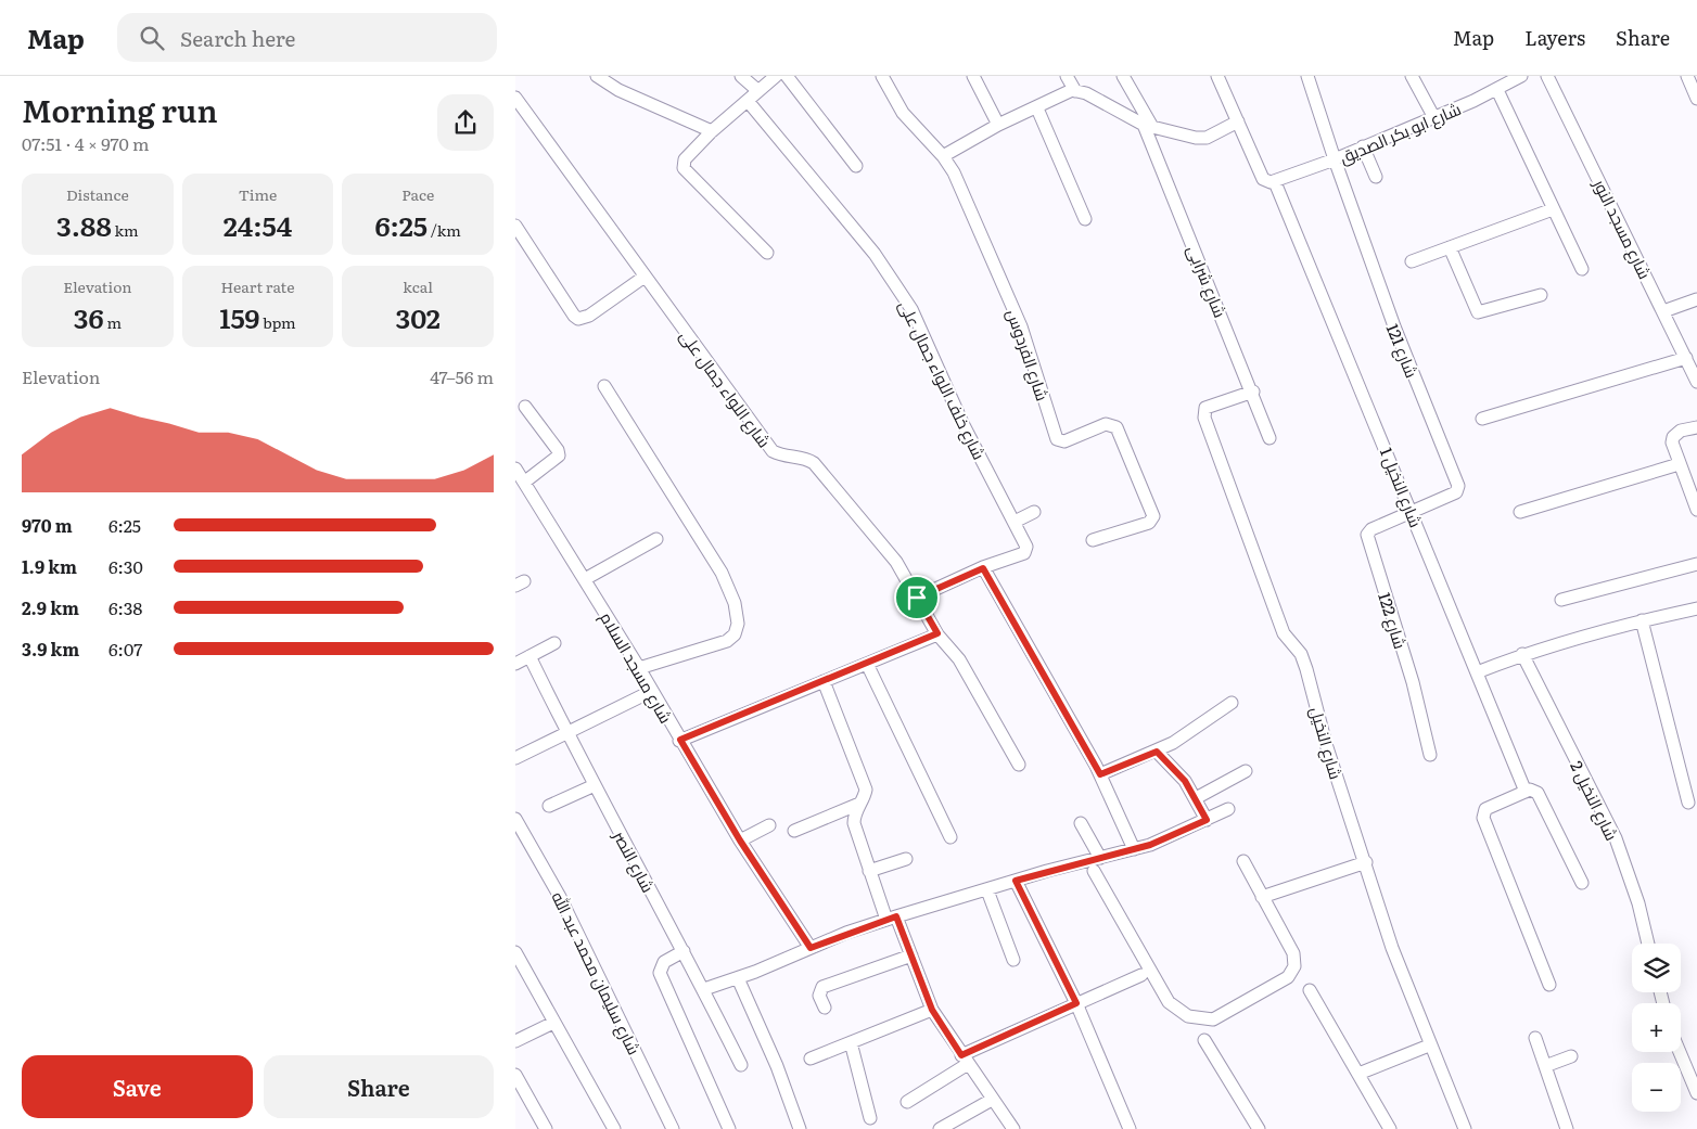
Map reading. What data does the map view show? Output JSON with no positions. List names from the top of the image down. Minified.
{"streets":{"street":["شارع ابو بكر الصديق","شارع مسجد النور","شارع شرابى","شارع 121","شارع الفردوس","شارع خلف اللواء جمال على","شارع اللواء جمال على","شارع النخيل 1","شارع 122","شارع مسجد السلام","شارع النخيل","شارع النخيل 2","شارع النصر","شارع سليمان محمد عبد الله"]},"crossings":[["شارع ابو بكر الصديق","شارع 121"],["شارع ابو بكر الصديق","شارع النخيل 1"],["شارع شرابى","شارع النخيل"],["شارع 121","شارع النخيل 1"],["شارع 121","شارع 122"],["شارع خلف اللواء جمال على","شارع اللواء جمال على"],["شارع النخيل 1","شارع 122"]],"page":{"header":"Map","search":"Search here","nav":["Map","Layers","Share"],"heading":["Morning run","07:51 · 4 × 970 m"],"stats":[["Distance","3.88 km"],["Time","24:54"],["Pace","6:25 /km"],["Elevation","36 m"],["Heart rate","159 bpm"],["kcal","302"]],"chart":["Elevation","47–56 m"],"list":[{"name":"970 m","note":"6:25"},{"name":"1.9 km","note":"6:30"},{"name":"2.9 km","note":"6:38"},{"name":"3.9 km","note":"6:07"}],"map_buttons":["+","−"],"buttons":["Save","Share"]}}
